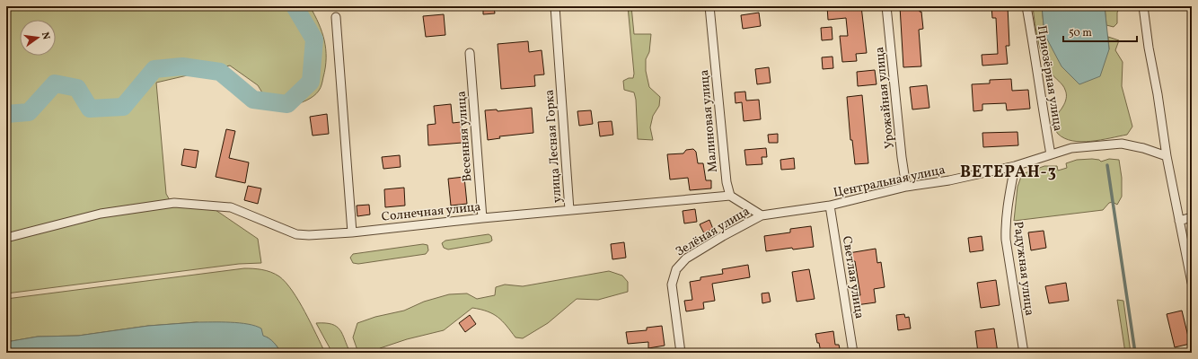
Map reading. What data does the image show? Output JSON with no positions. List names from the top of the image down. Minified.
{"streets":{"street":["Приозёрная улица","Урожайная улица","Малиновая улица","Весенняя улица","улица Лесная Горка","Центральная улица","Солнечная улица","Зелёная улица","Радужная улица","Светлая улица"]},"crossings":[["Приозёрная улица","Центральная улица"],["Урожайная улица","Центральная улица"],["Малиновая улица","улица Лесная Горка"],["Весенняя улица","Солнечная улица"],["улица Лесная Горка","Солнечная улица"],["Центральная улица","Зелёная улица"],["Центральная улица","Радужная улица"],["Центральная улица","Светлая улица"]],"districts":["ВЕТЕРАН-3"],"scale_bar":"50 m","north":"right"}
